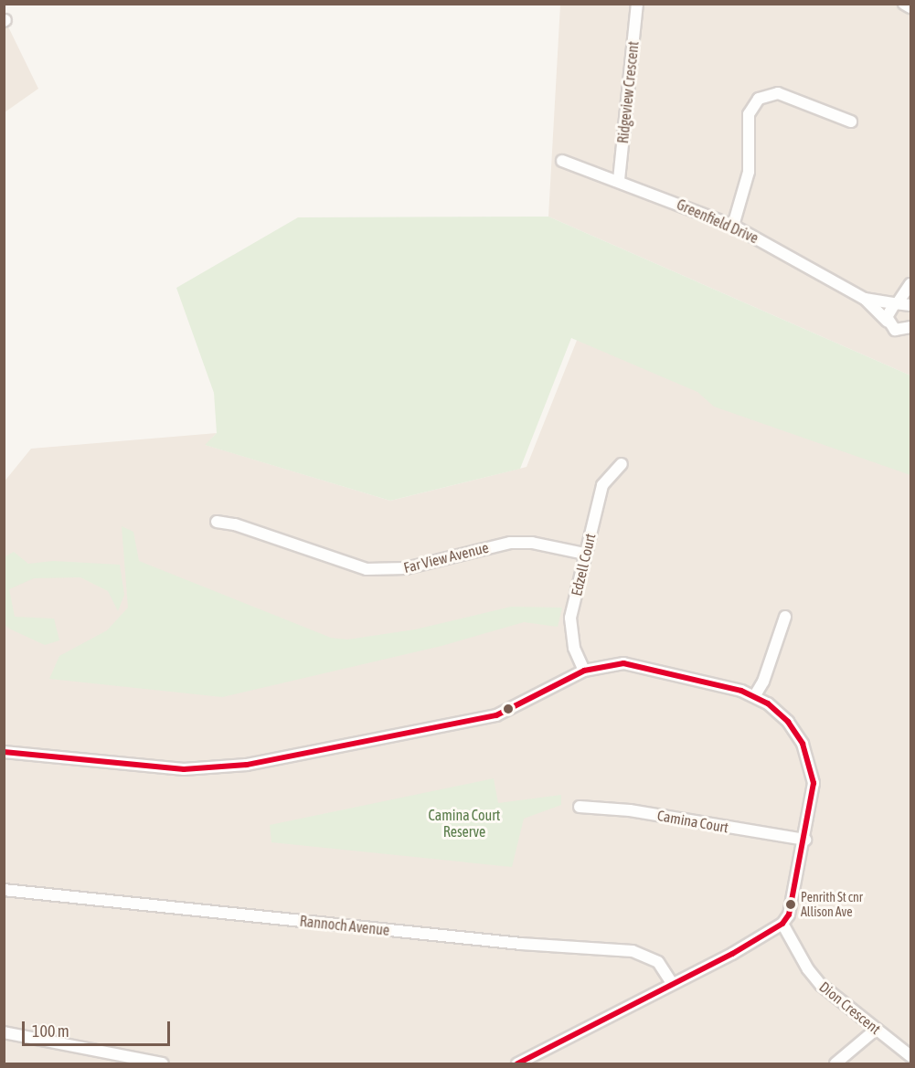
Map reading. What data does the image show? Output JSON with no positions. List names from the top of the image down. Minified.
{"streets":{"street":["Ridgeview Crescent","Greenfield Drive","Far View Avenue","Edzell Court","Camina Court","Rannoch Avenue","Dion Crescent"]},"crossings":[["Ridgeview Crescent","Greenfield Drive"],["Far View Avenue","Edzell Court"]],"parks":["Camina Court Reserve"],"places":["Penrith St cnr Allison Ave"],"scale_bar":"100 m"}
